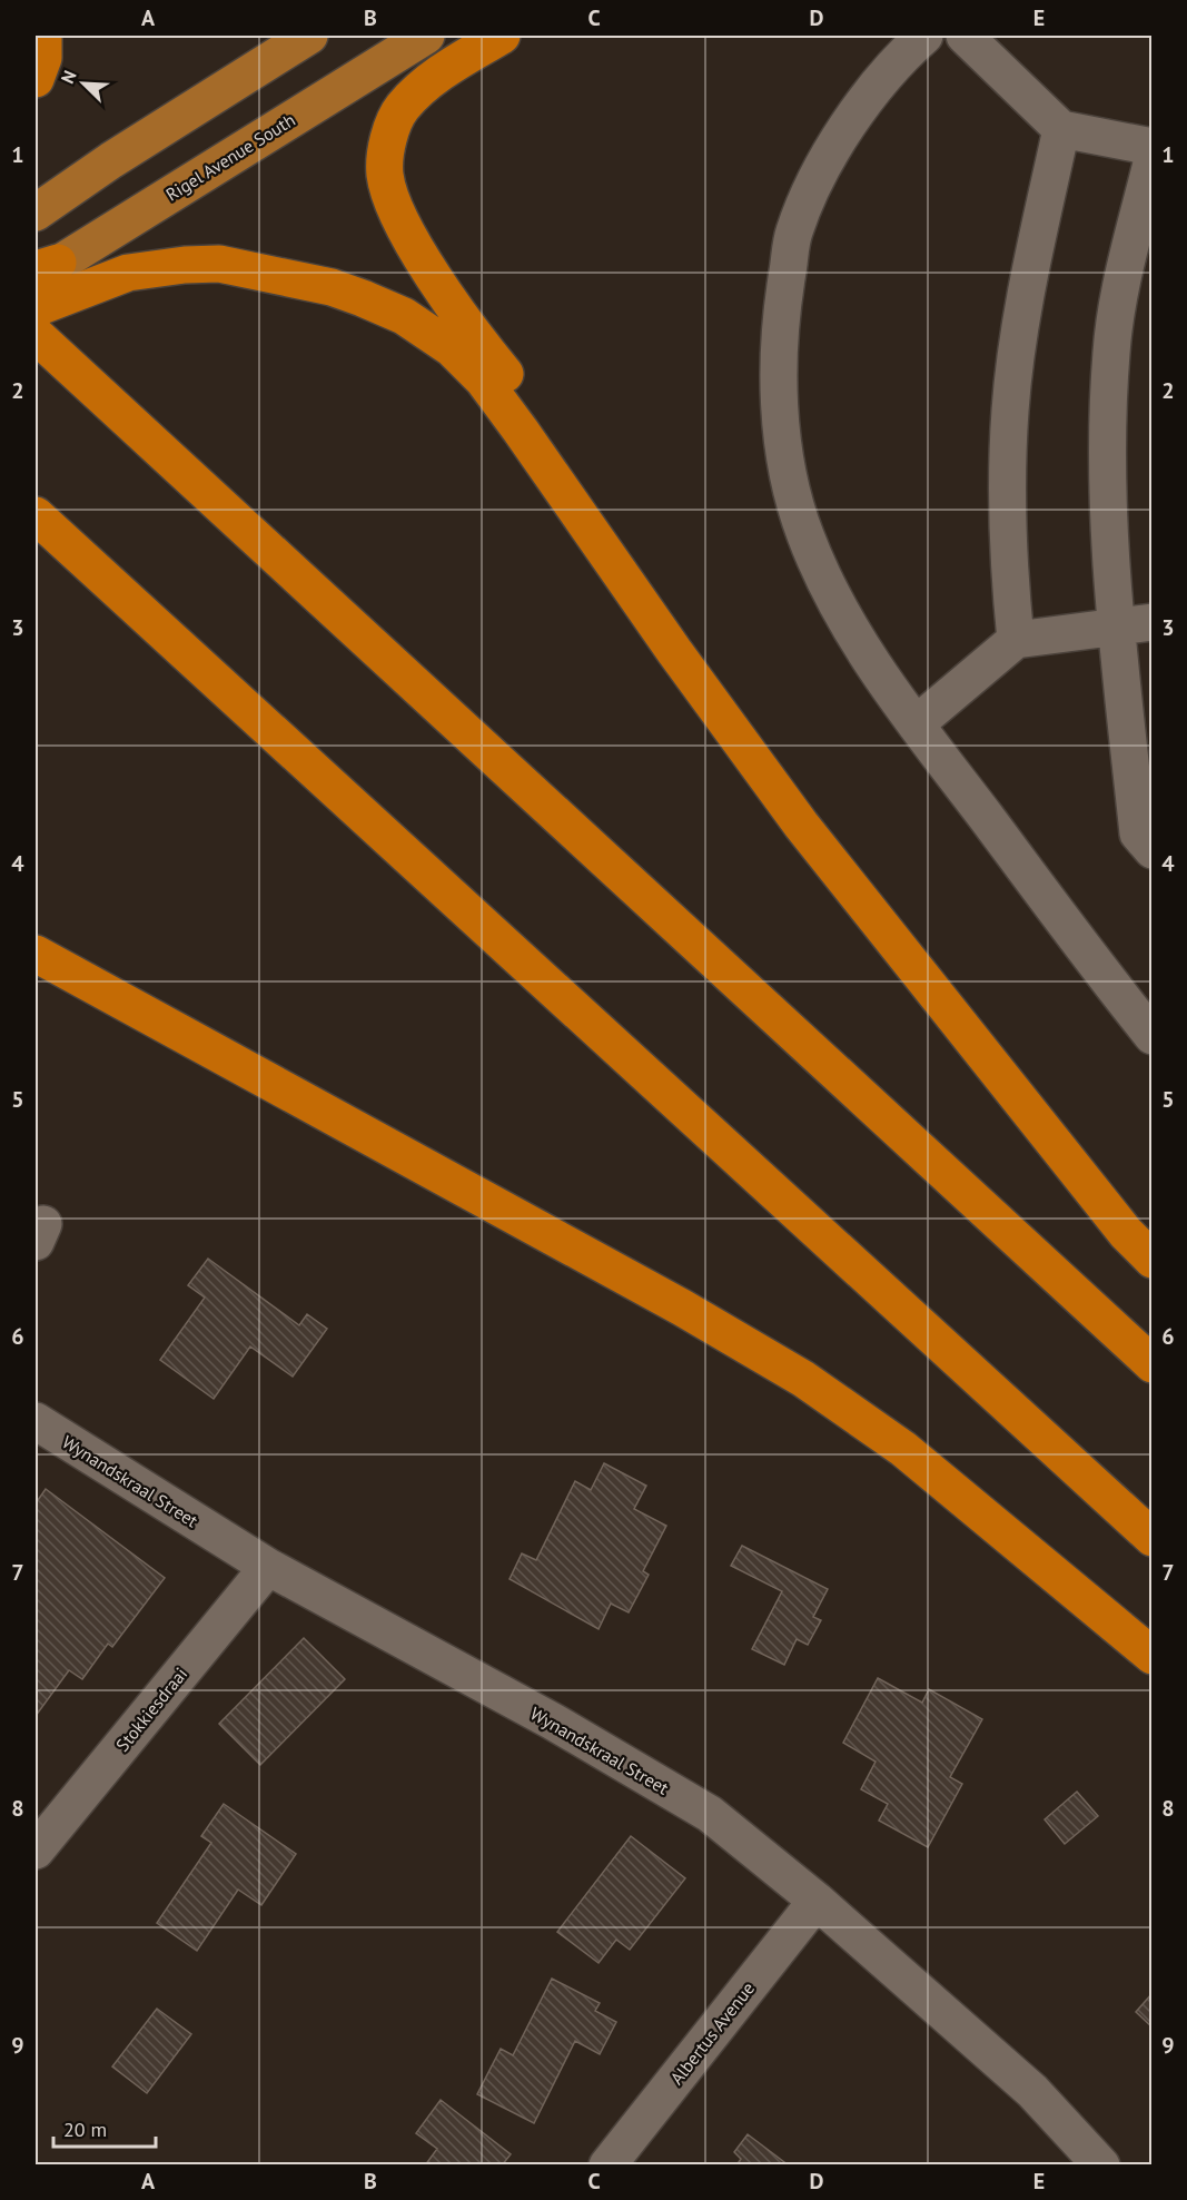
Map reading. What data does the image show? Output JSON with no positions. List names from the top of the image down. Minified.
{"streets":{"main road":["Rigel Avenue South"],"street":["Wynandskraal Street","Stokkiesdraai","Albertus Avenue"]},"crossings":[["Wynandskraal Street","Stokkiesdraai"],["Wynandskraal Street","Albertus Avenue"]],"scale_bar":"20 m","north":"top left","grid":{"columns":["A","B","C","D","E"],"rows":["1","2","3","4","5","6","7","8","9"]}}
